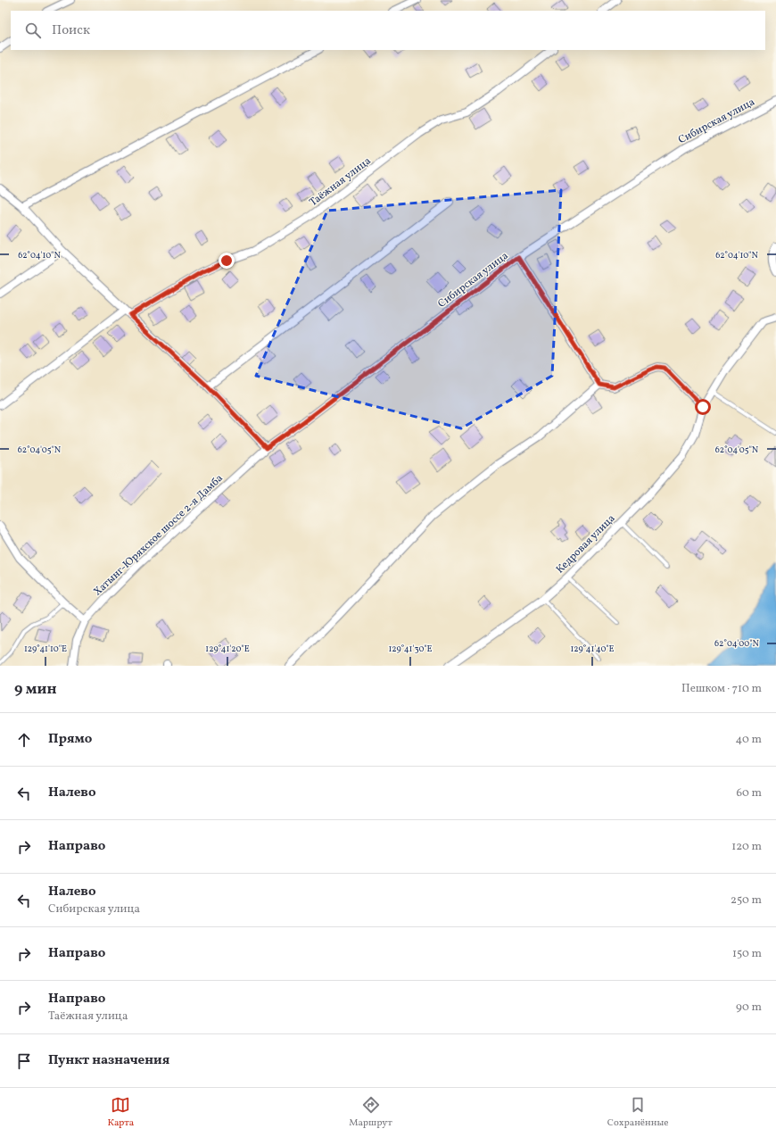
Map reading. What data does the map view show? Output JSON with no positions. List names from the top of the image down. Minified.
{"streets":{"street":["Сибирская улица","Таёжная улица","Хатынг-Юряхское шоссе 2-я Дамба","Кедровая улица"]},"crossings":[["Сибирская улица","Хатынг-Юряхское шоссе 2-я Дамба"]],"page":{"search":"Поиск","heading":["9 мин","Пешком · 710 m"],"list":[["Прямо","40 m"],["Налево","60 m"],["Направо","120 m"],["Налево","Сибирская улица","250 m"],["Направо","150 m"],["Направо","Таёжная улица","90 m"],"Пункт назначения"],"nav":["Карта","Маршрут","Сохранённые"]},"coordinates":["62°04'10\"N","62°04'05\"N","62°04'00\"N","129°41'10\"E","129°41'20\"E","129°41'30\"E","129°41'40\"E"]}
